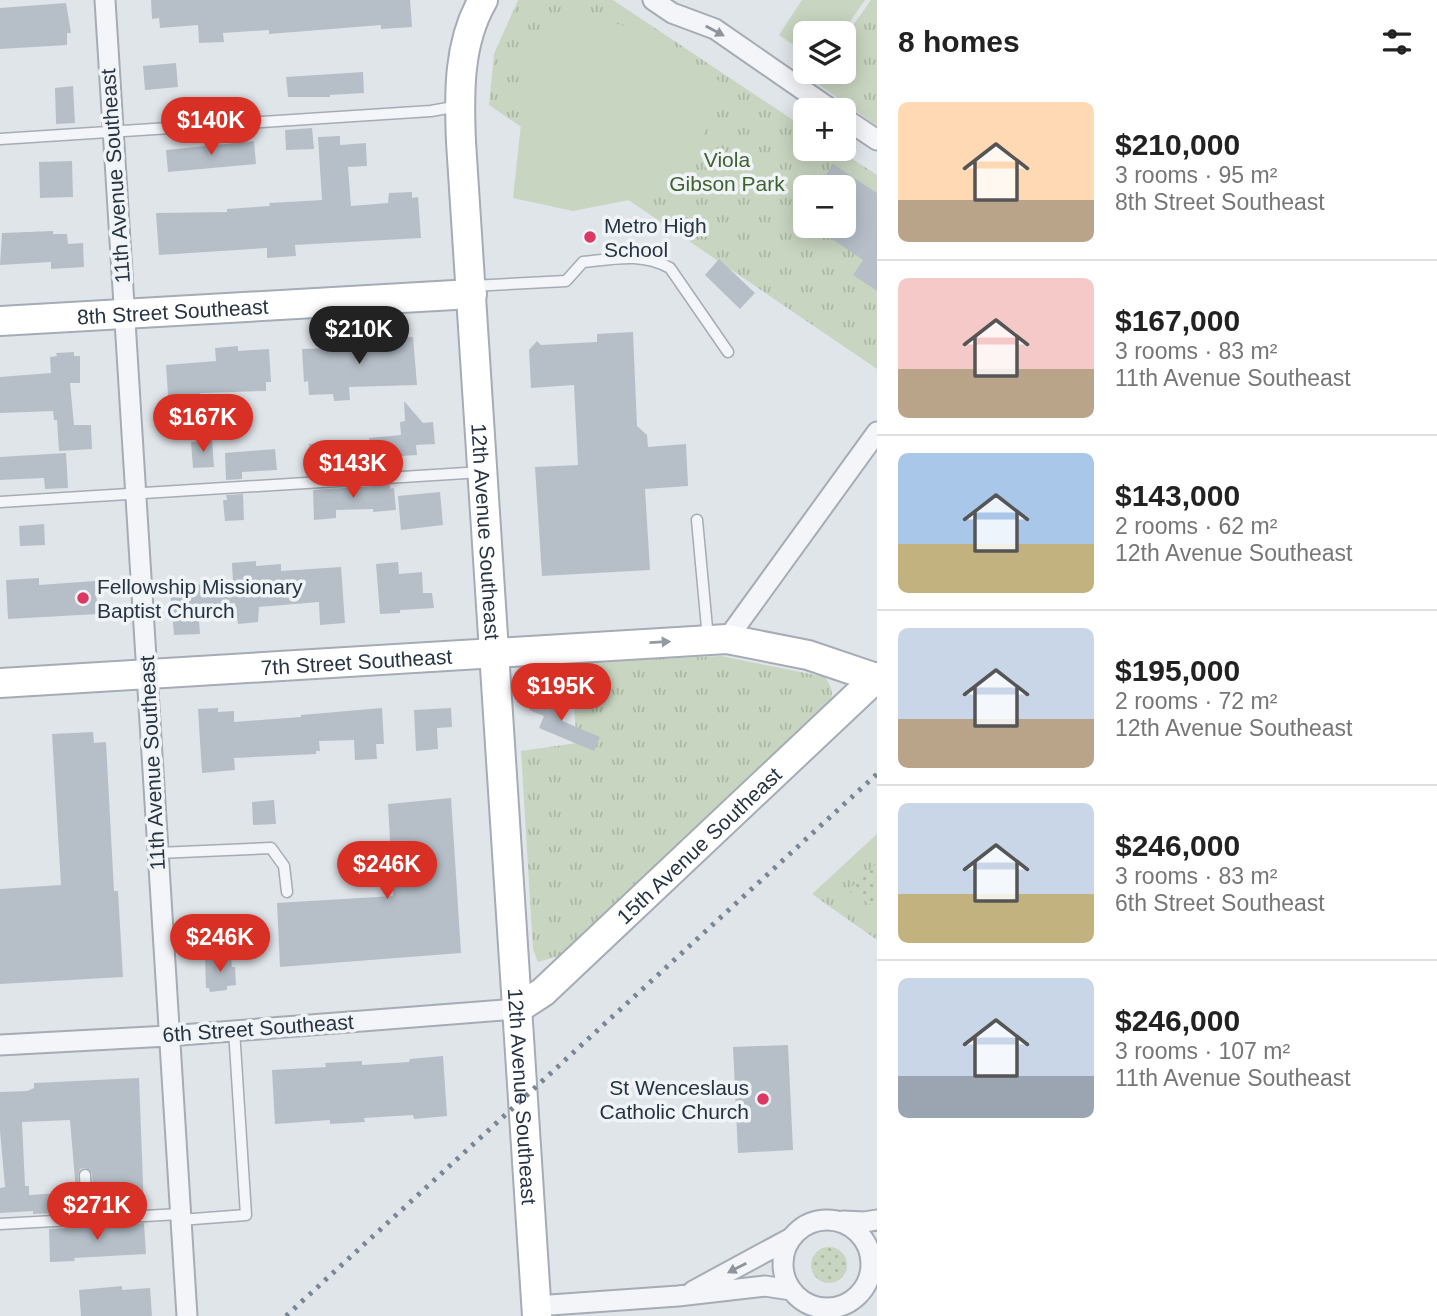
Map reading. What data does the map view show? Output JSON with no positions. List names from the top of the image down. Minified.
{"streets":{"main road":["8th Street Southeast","12th Avenue Southeast","7th Street Southeast","15th Avenue Southeast"],"street":["11th Avenue Southeast","6th Street Southeast"]},"crossings":[["11th Avenue Southeast","8th Street Southeast"],["11th Avenue Southeast","7th Street Southeast"],["11th Avenue Southeast","6th Street Southeast"],["8th Street Southeast","12th Avenue Southeast"],["12th Avenue Southeast","7th Street Southeast"],["12th Avenue Southeast","15th Avenue Southeast"],["12th Avenue Southeast","6th Street Southeast"],["7th Street Southeast","15th Avenue Southeast"],["15th Avenue Southeast","6th Street Southeast"]],"parks":["Viola Gibson Park"],"places":["Metro High School","Fellowship Missionary Baptist Church","St Wenceslaus Catholic Church"],"page":{"heading":"8 homes","map_buttons":["+","−"],"list":[{"name":"$210,000","note":"3 rooms · 95 m² · 8th Street Southeast"},{"name":"$167,000","note":"3 rooms · 83 m² · 11th Avenue Southeast"},{"name":"$143,000","note":"2 rooms · 62 m² · 12th Avenue Southeast"},{"name":"$195,000","note":"2 rooms · 72 m² · 12th Avenue Southeast"},{"name":"$246,000","note":"3 rooms · 83 m² · 6th Street Southeast"},{"name":"$246,000","note":"3 rooms · 107 m² · 11th Avenue Southeast"}],"price":["$140K","$210K","$167K","$143K","$195K","$246K","$246K","$271K"]}}
